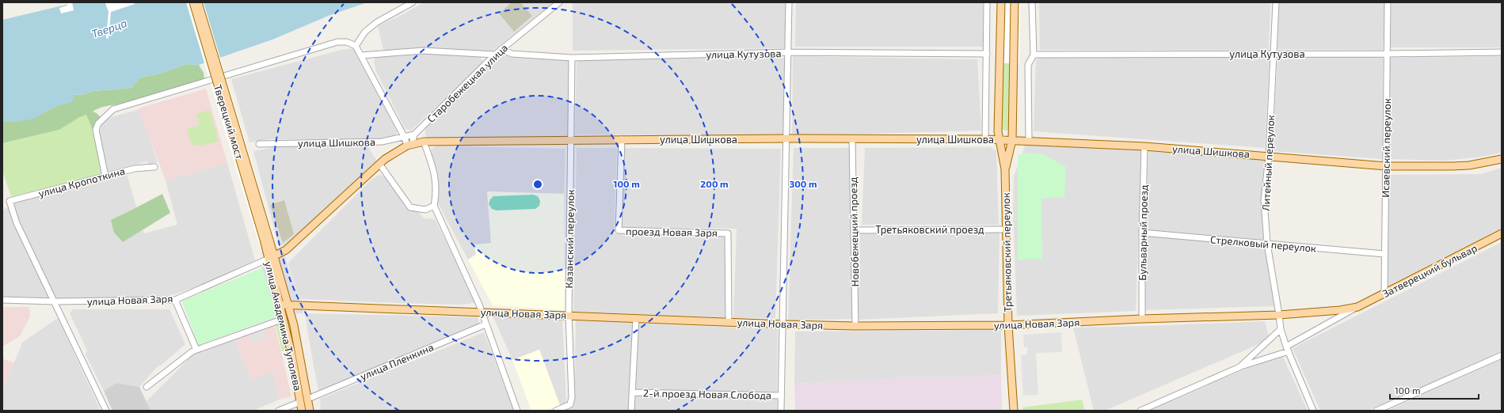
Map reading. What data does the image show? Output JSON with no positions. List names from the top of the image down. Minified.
{"streets":{"main road":["Тверецкий мост","улица Шишкова","Третьяковский переулок","Затверецкий бульвар","улица Новая Заря","улица Академика Туполева"],"street":["улица Кутузова","Старобежецкая улица","Исаевский переулок","Литейный переулок","улица Кропоткина","Третьяковский проезд","проезд Новая Заря","Новобежецкий проезд","Бульварный проезд","Казанский переулок","Стрелковый переулок","улица Пленкина","2-й проезд Новая Слобода"]},"crossings":[["улица Кутузова","Старобежецкая улица"],["улица Кутузова","Исаевский переулок"],["улица Кутузова","Литейный переулок"],["улица Кутузова","Казанский переулок"],["Старобежецкая улица","улица Шишкова"],["Тверецкий мост","улица Академика Туполева"],["улица Шишкова","Исаевский переулок"],["улица Шишкова","Литейный переулок"],["улица Шишкова","проезд Новая Заря"],["улица Шишкова","Новобежецкий проезд"],["улица Шишкова","Бульварный проезд"],["улица Шишкова","Казанский переулок"],["улица Шишкова","Третьяковский переулок"],["Исаевский переулок","Стрелковый переулок"],["Исаевский переулок","Затверецкий бульвар"],["Литейный переулок","Стрелковый переулок"],["Литейный переулок","Затверецкий бульвар"],["Литейный переулок","улица Новая Заря"],["улица Кропоткина","улица Новая Заря"],["Третьяковский проезд","Новобежецкий проезд"],["Третьяковский проезд","Третьяковский переулок"],["проезд Новая Заря","улица Новая Заря"],["Новобежецкий проезд","улица Новая Заря"],["Бульварный проезд","Стрелковый переулок"],["Бульварный проезд","улица Новая Заря"],["Казанский переулок","улица Новая Заря"],["Третьяковский переулок","улица Новая Заря"],["Затверецкий бульвар","улица Новая Заря"],["улица Новая Заря","улица Академика Туполева"],["улица Академика Туполева","улица Пленкина"]],"water":["Тверца"],"scale_bar":"100 m","rings":["100 m","200 m","300 m"]}
